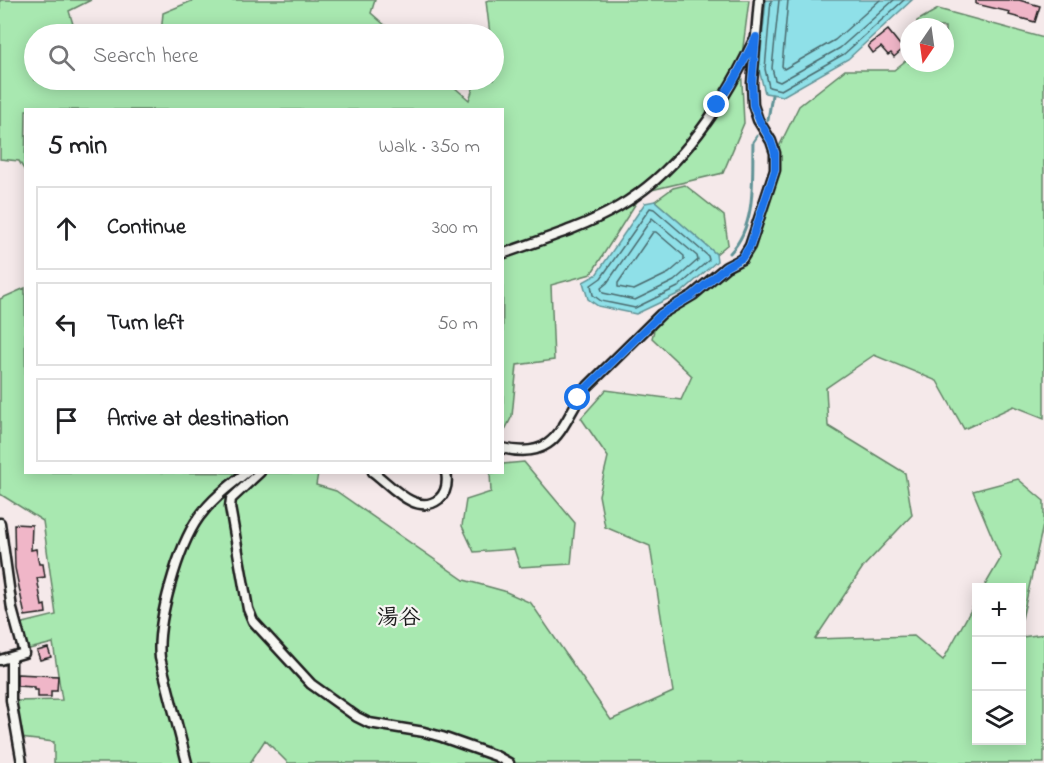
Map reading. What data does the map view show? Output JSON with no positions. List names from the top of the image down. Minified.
{"districts":["湯谷"],"north":"bottom","page":{"search":"Search here","heading":["5 min","Walk · 350 m"],"list":[["Continue","300 m"],["Turn left","50 m"],"Arrive at destination"],"map_buttons":["+","−"]}}
